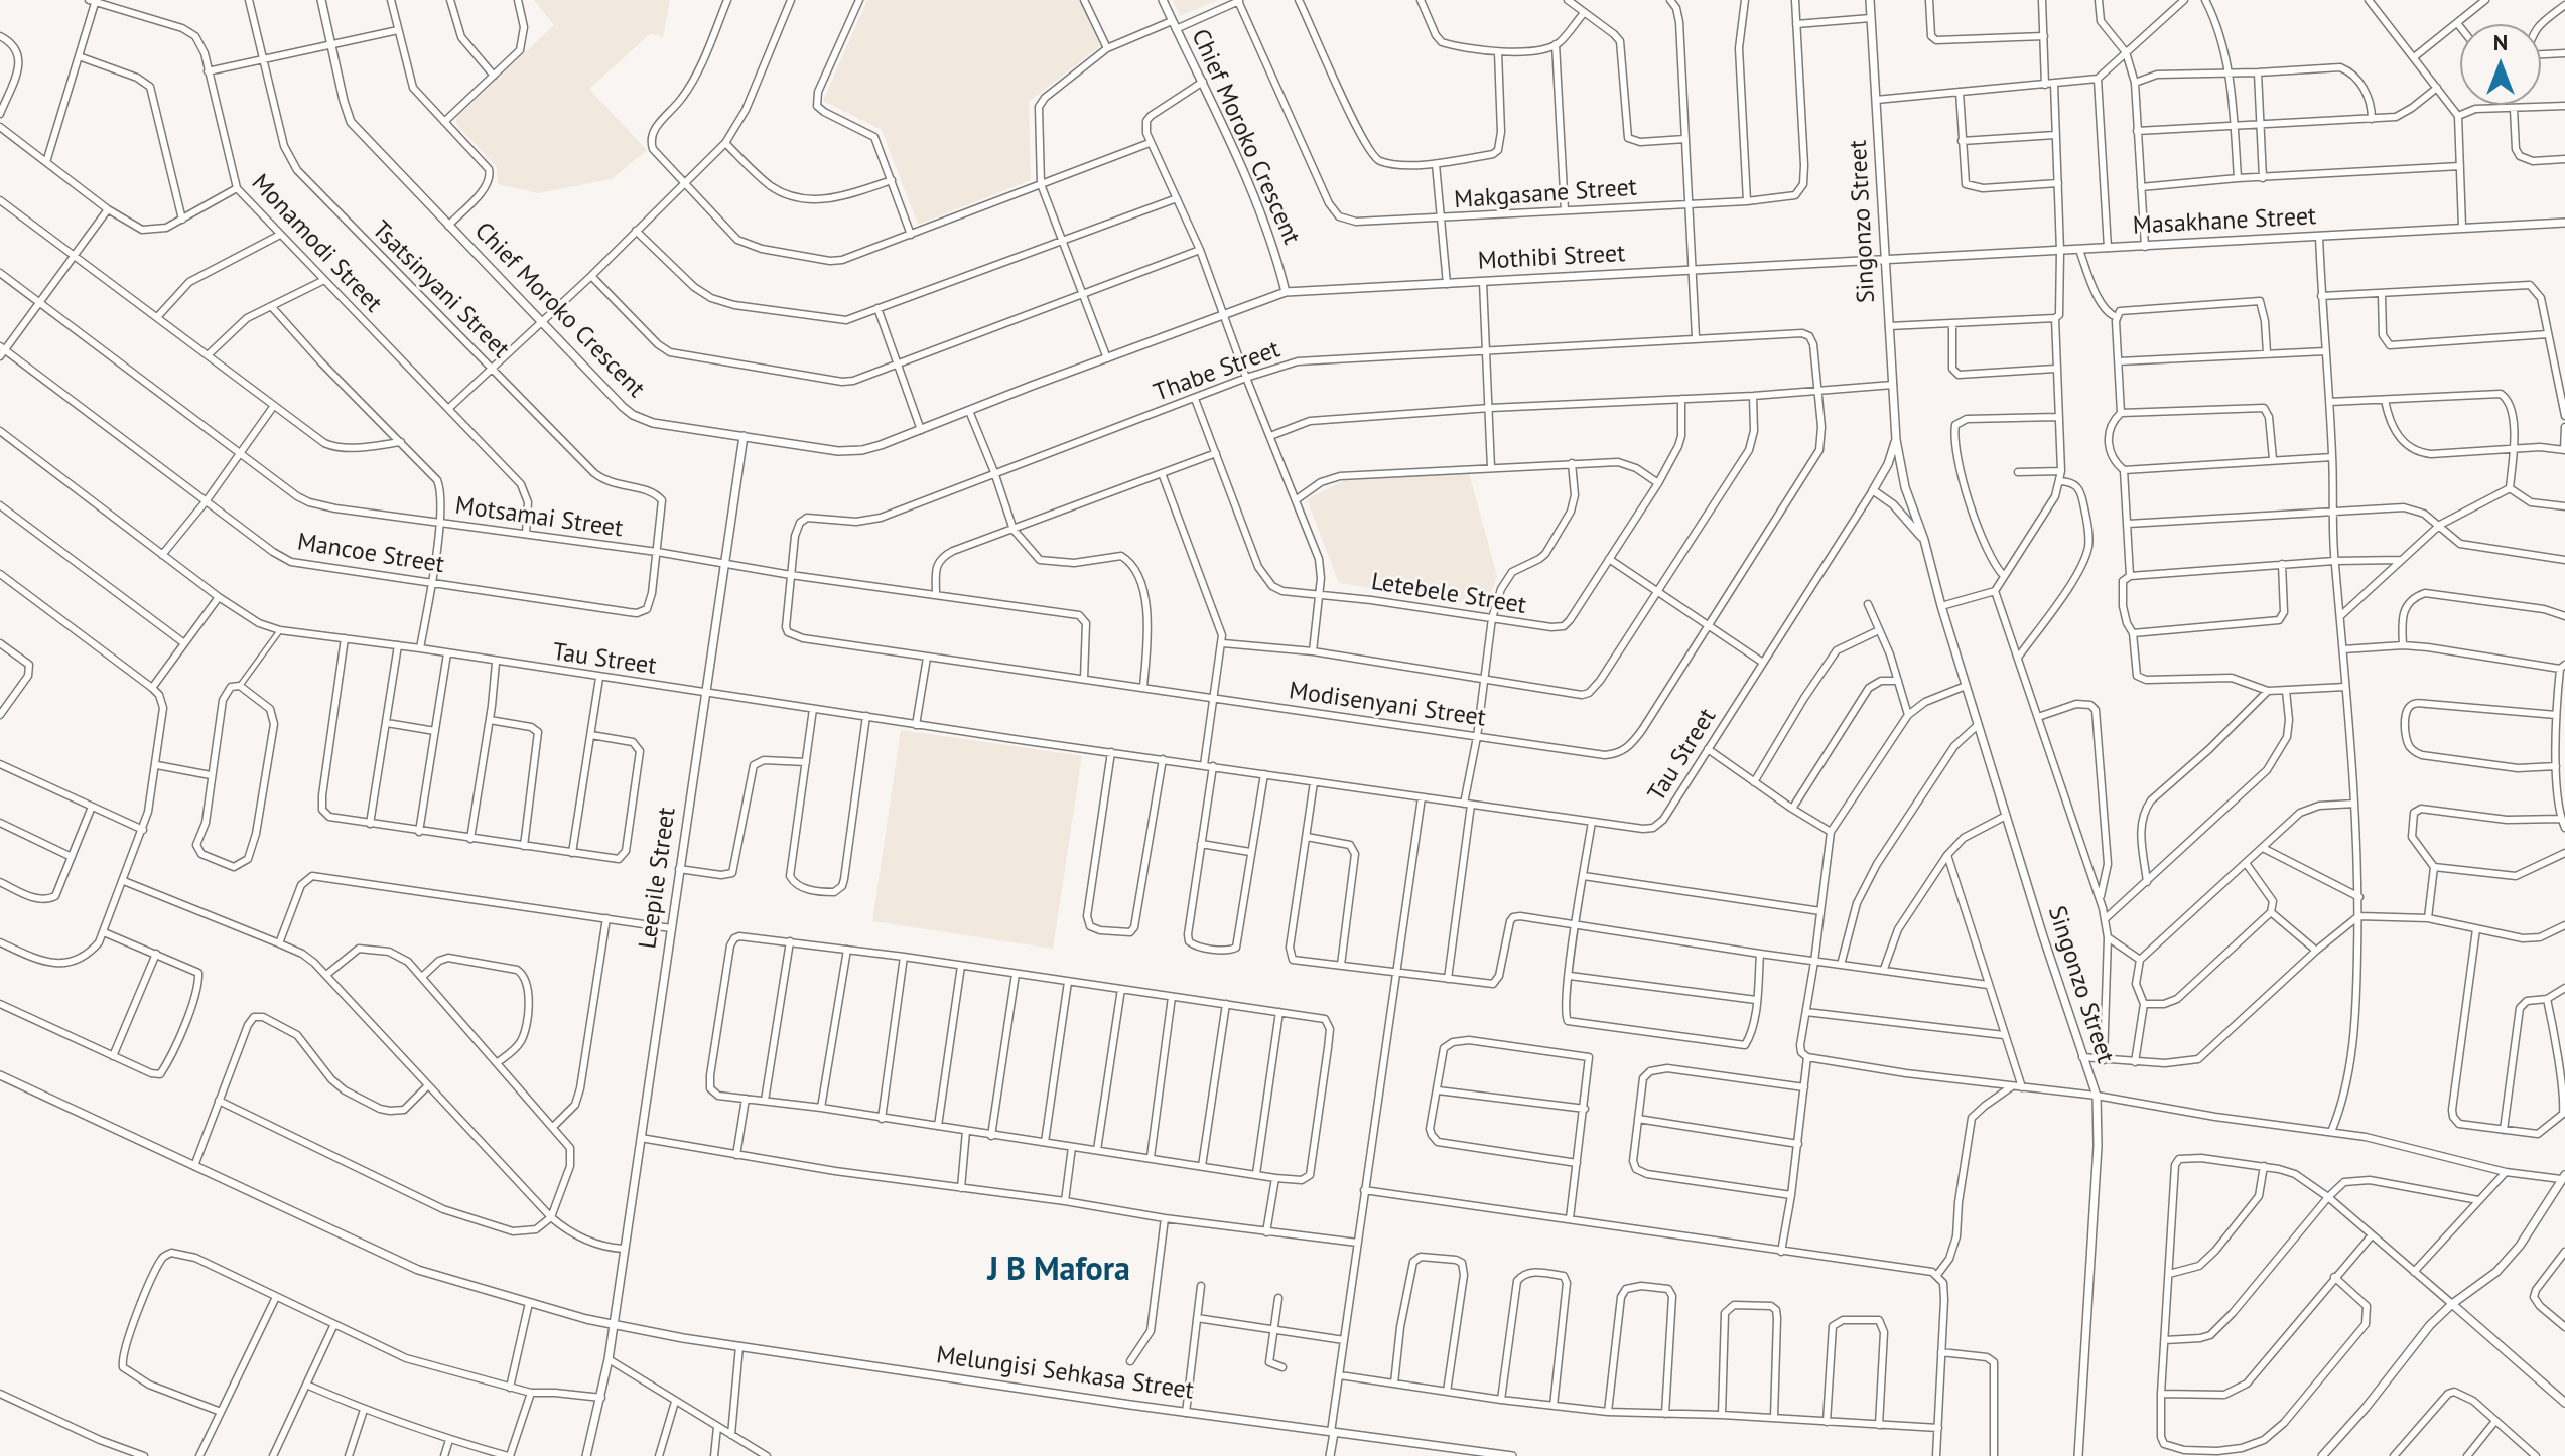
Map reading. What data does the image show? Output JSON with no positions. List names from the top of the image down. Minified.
{"streets":{"street":["Chief Moroko Crescent","Makgasane Street","Singonzo Street","Masakhane Street","Monamodi Street","Mothibi Street","Tsatsinyani Street","Thabe Street","Motsamai Street","Mancoe Street","Letebele Street","Tau Street","Modisenyani Street","Leepile Street","Melungisi Sehkasa Street"]},"crossings":[["Chief Moroko Crescent","Mothibi Street"],["Chief Moroko Crescent","Leepile Street"],["Singonzo Street","Masakhane Street"],["Singonzo Street","Mothibi Street"],["Singonzo Street","Tau Street"],["Masakhane Street","Mothibi Street"],["Monamodi Street","Motsamai Street"],["Tsatsinyani Street","Motsamai Street"],["Tsatsinyani Street","Mancoe Street"],["Thabe Street","Motsamai Street"],["Thabe Street","Letebele Street"],["Thabe Street","Modisenyani Street"],["Motsamai Street","Mancoe Street"],["Motsamai Street","Modisenyani Street"],["Motsamai Street","Leepile Street"],["Tau Street","Leepile Street"],["Leepile Street","Melungisi Sehkasa Street"]],"districts":["J B Mafora"],"north":"top"}
